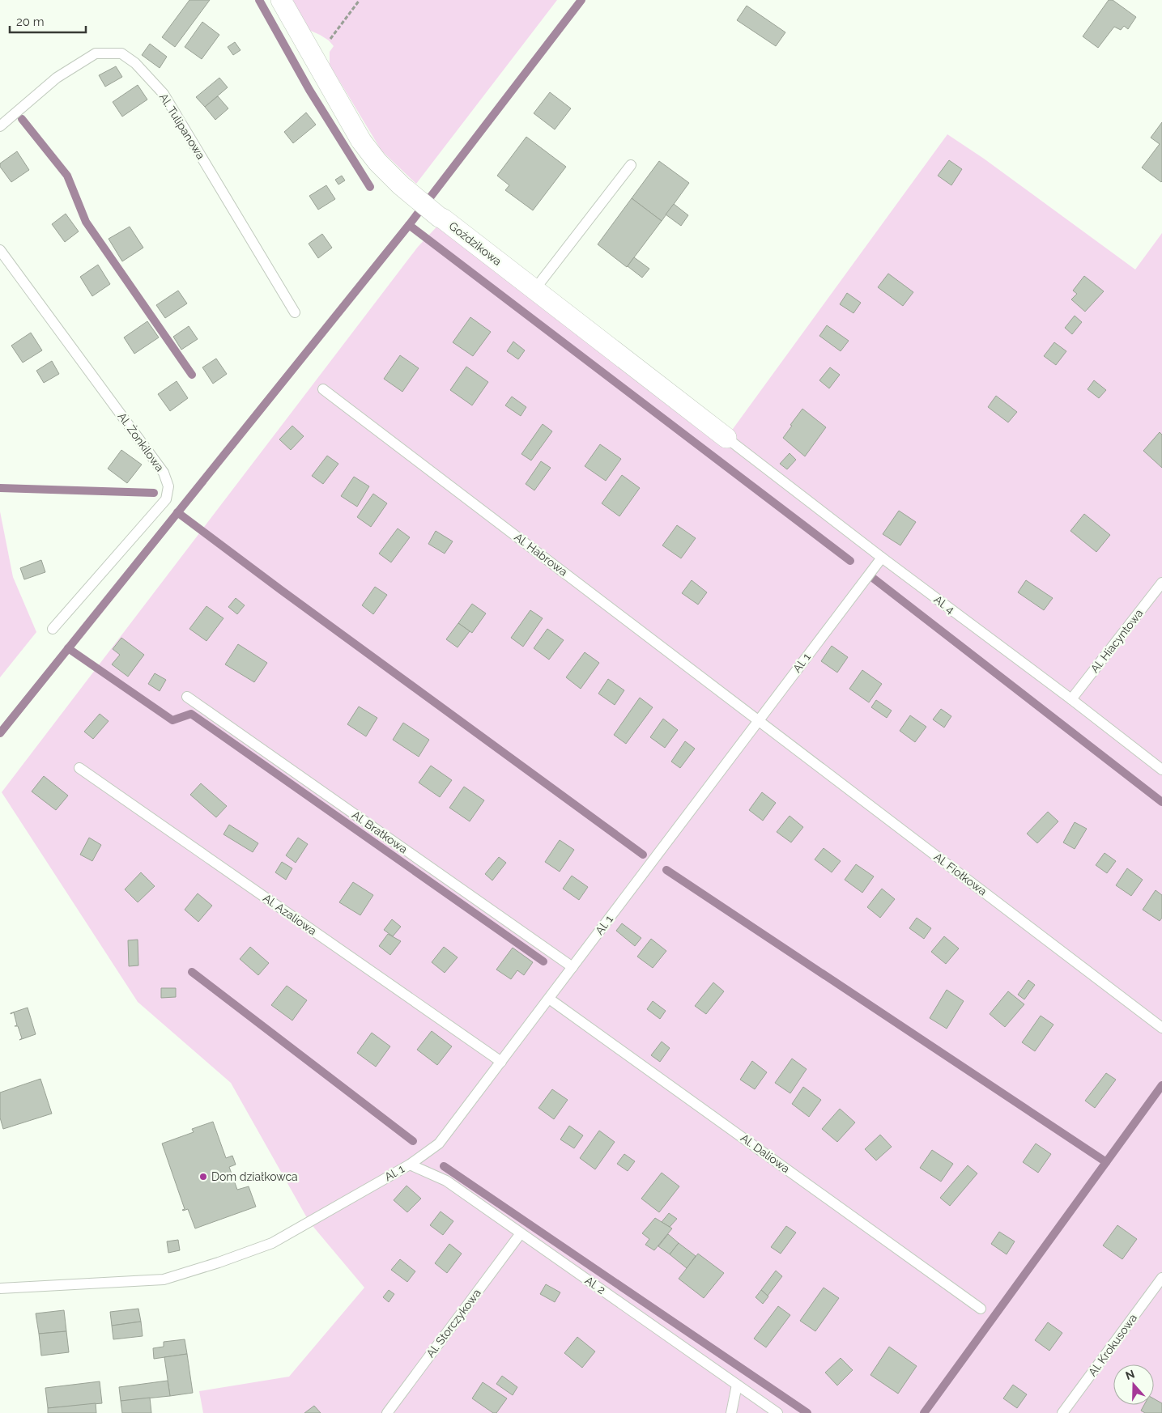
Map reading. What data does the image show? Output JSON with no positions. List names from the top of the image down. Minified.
{"streets":{"street":["Goździkowa"],"lane":["Al. Tulipanowa","Al. Żonkilowa","Al. Habrowa","Al. 4","Al. Hiacyntowa","Al. 1","Al. Bratkowa","Al. Fiołkowa","Al. Azaliowa","Al. Daliowa","Al. 2","Al. Storczykowa","Al. Krokusowa"]},"crossings":[["Goździkowa","Al. 4"],["Al. Habrowa","Al. 1"],["Al. Habrowa","Al. Fiołkowa"],["Al. 4","Al. Hiacyntowa"],["Al. 4","Al. 1"],["Al. 1","Al. Bratkowa"],["Al. 1","Al. Fiołkowa"],["Al. 1","Al. Azaliowa"],["Al. 1","Al. Daliowa"],["Al. 1","Al. 2"],["Al. 2","Al. Storczykowa"]],"places":["Dom działkowca"],"scale_bar":"20 m","north":"top"}
